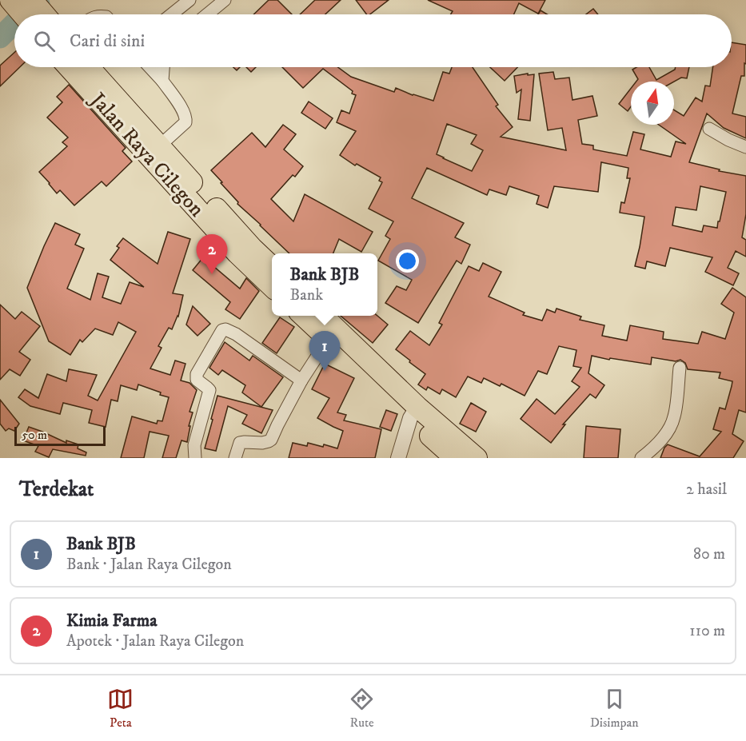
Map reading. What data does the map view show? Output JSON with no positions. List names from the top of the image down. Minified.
{"streets":{"highway":["Jalan Raya Cilegon"]},"scale_bar":"50 m","north":"top","page":{"search":"Cari di sini","pins":["2","1"],"popup":["Bank BJB","Bank"],"scale":"50 m","heading":["Terdekat","2 hasil"],"list":[{"mark":"1","name":"Bank BJB","note":"Bank · Jalan Raya Cilegon","value":"80 m"},{"mark":"2","name":"Kimia Farma","note":"Apotek · Jalan Raya Cilegon","value":"110 m"}],"nav":["Peta","Rute","Disimpan"]}}
